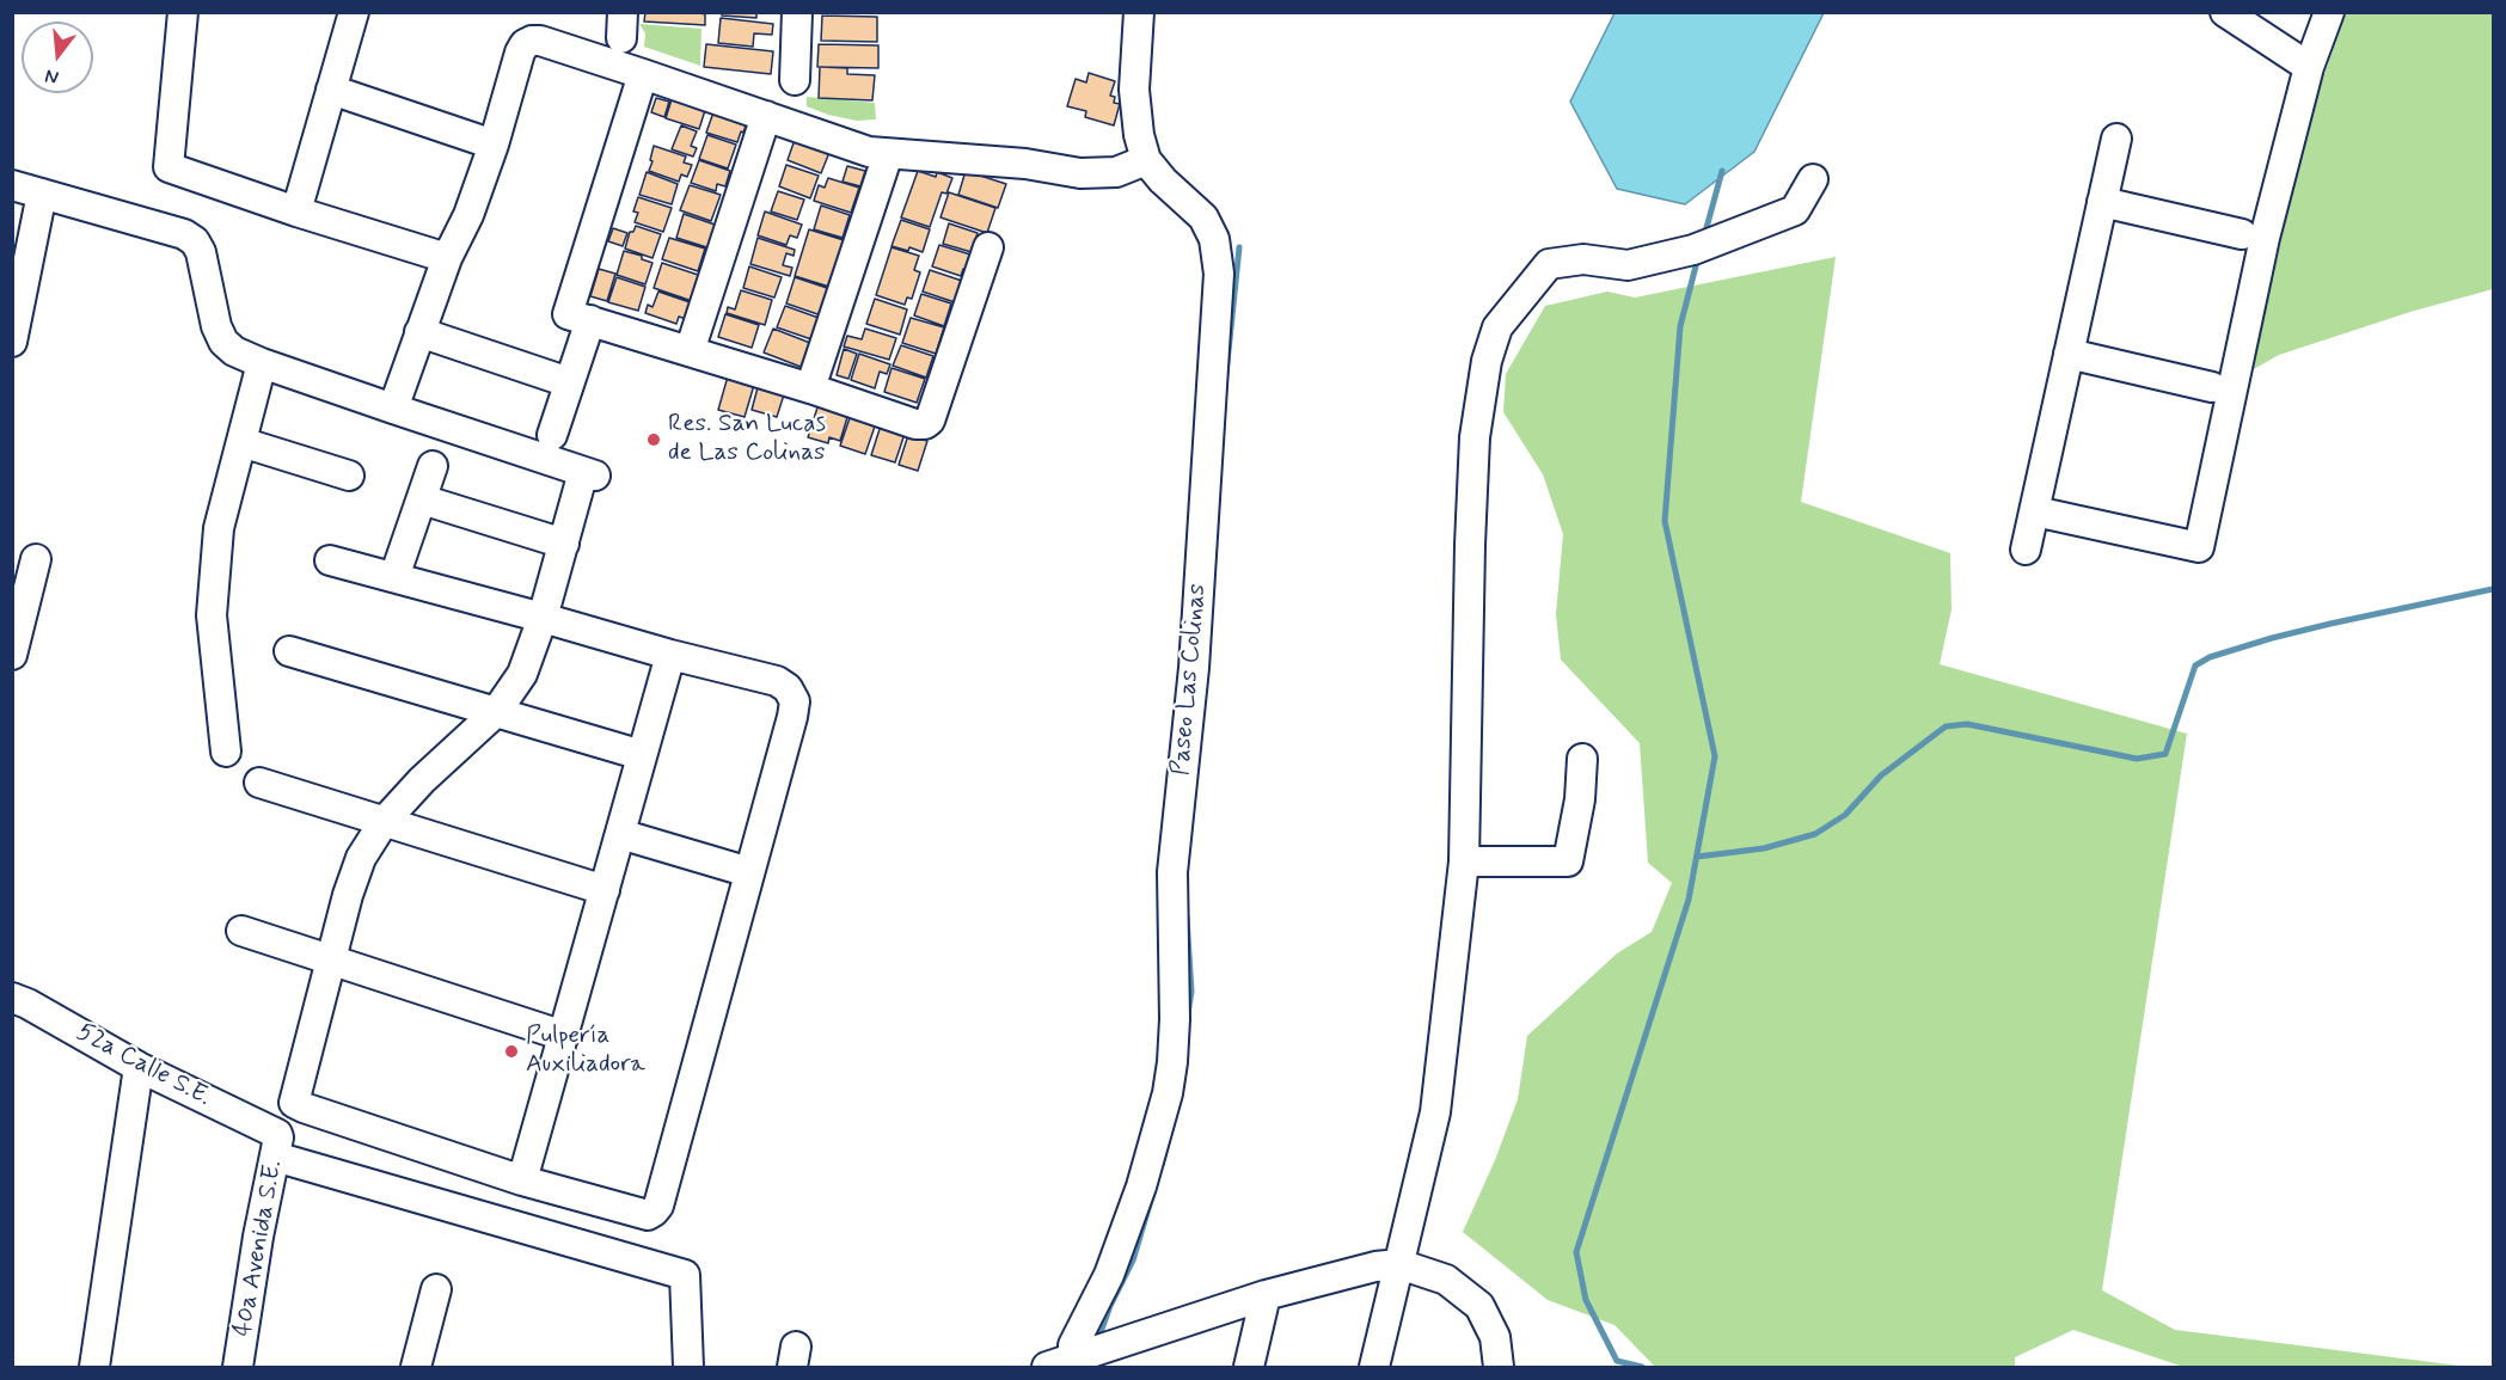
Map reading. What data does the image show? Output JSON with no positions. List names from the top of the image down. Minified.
{"streets":{"street":["Paseo Las Colinas","52a Calle S.E.","40a Avenida S.E."]},"crossings":[["52a Calle S.E.","40a Avenida S.E."]],"places":["Res. San Lucas de Las Colinas","Pulpería Auxiliadora"],"north":"bottom"}
